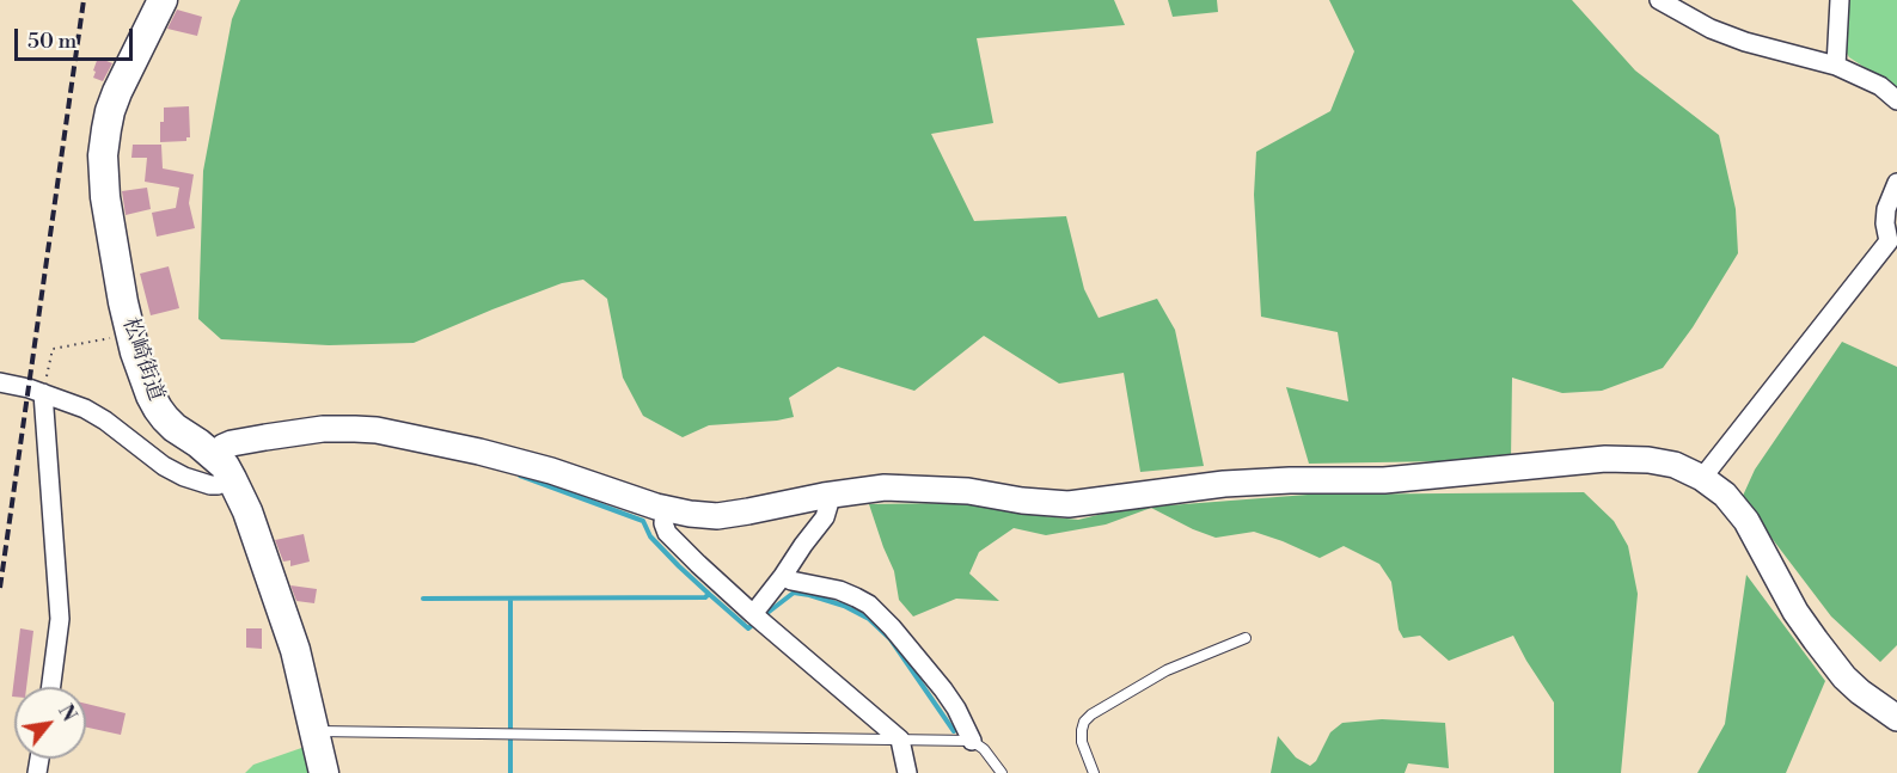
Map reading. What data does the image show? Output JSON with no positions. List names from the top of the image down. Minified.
{"streets":{"main road":["松崎街道"]},"scale_bar":"50 m","north":"top right"}
